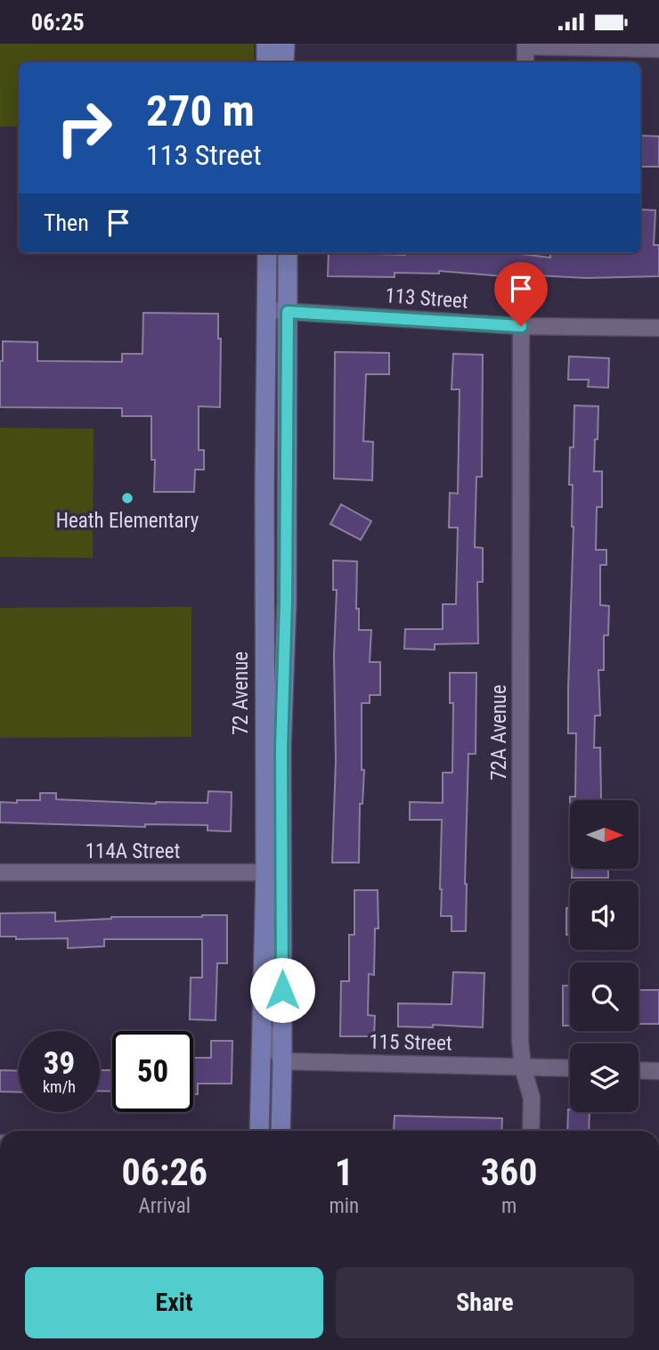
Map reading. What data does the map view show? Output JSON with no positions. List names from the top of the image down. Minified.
{"streets":{"main road":["72 Avenue"],"street":["113 Street","72A Avenue","114A Street","115 Street"]},"crossings":[["113 Street","72 Avenue"],["113 Street","72A Avenue"],["72 Avenue","114A Street"],["72 Avenue","115 Street"],["72A Avenue","115 Street"]],"places":["Heath Elementary"],"north":"right","page":{"status":"06:25","turn":["270 m","113 Street"],"then":"Then","speed":"39 km/h","limit":"50","eta":["06:26","Arrival","1","min","360","m"],"buttons":["Exit","Share"]}}
